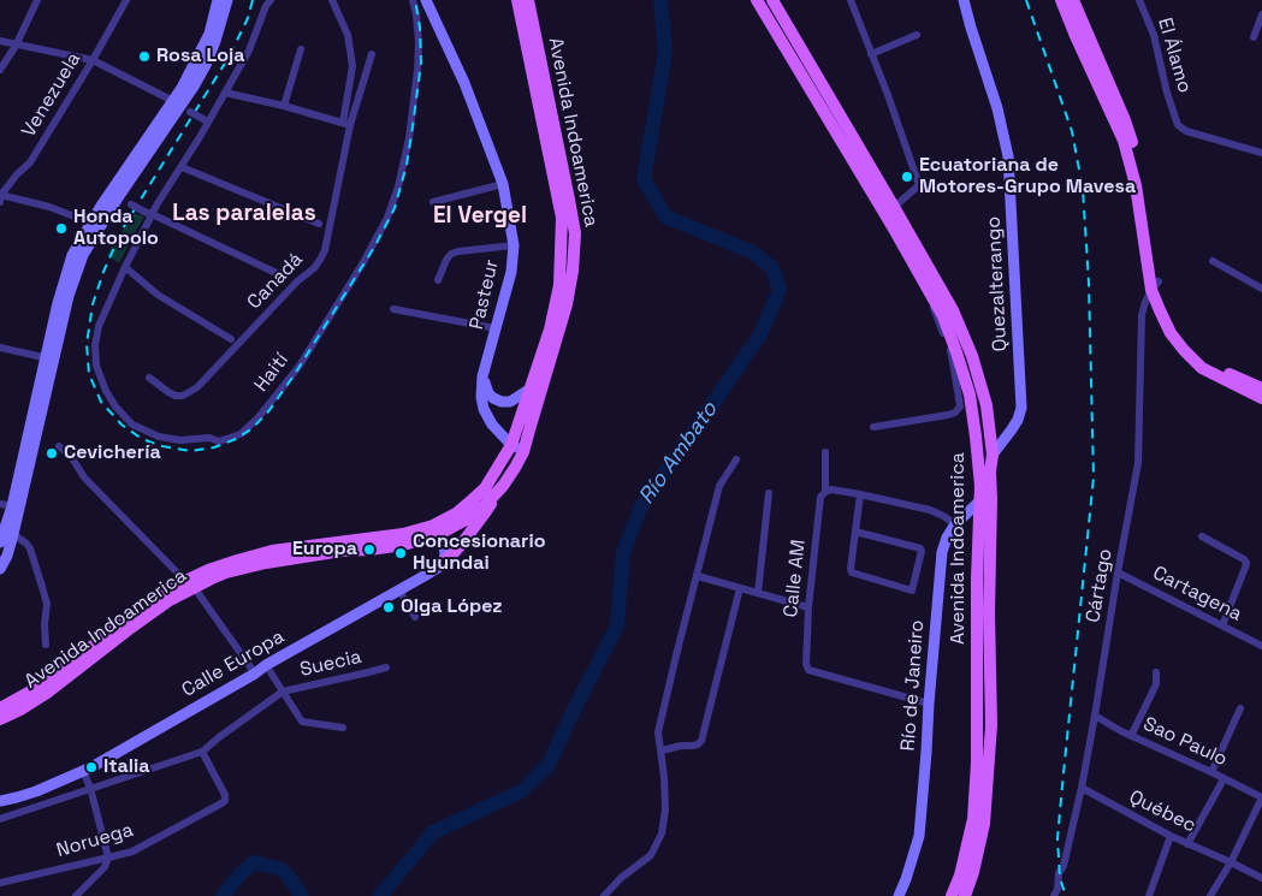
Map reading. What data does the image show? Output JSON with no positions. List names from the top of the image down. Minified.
{"streets":{"main road":["Avenida Indoamerica"],"street":["El Álamo","Venezuela","Canadá","Quezalterango","Pasteur","Haití","Calle AM","Cártago","Cartagena","Calle Europa","Suecia","Río de Janeiro","Sao Paulo","Québec","Noruega"]},"crossings":[["Avenida Indoamerica","Quezalterango"],["Avenida Indoamerica","Pasteur"],["Avenida Indoamerica","Río de Janeiro"],["Calle AM","Río de Janeiro"],["Cártago","Cartagena"],["Cártago","Sao Paulo"],["Cártago","Québec"]],"districts":["Las paralelas","El Vergel"],"water":["Río Ambato"],"places":["Rosa Loja","Ecuatoriana de Motores-Grupo Mavesa","Honda Autopolo","Cevichería","Europa","Concesionario Hyundai","Olga López","Italia"]}
